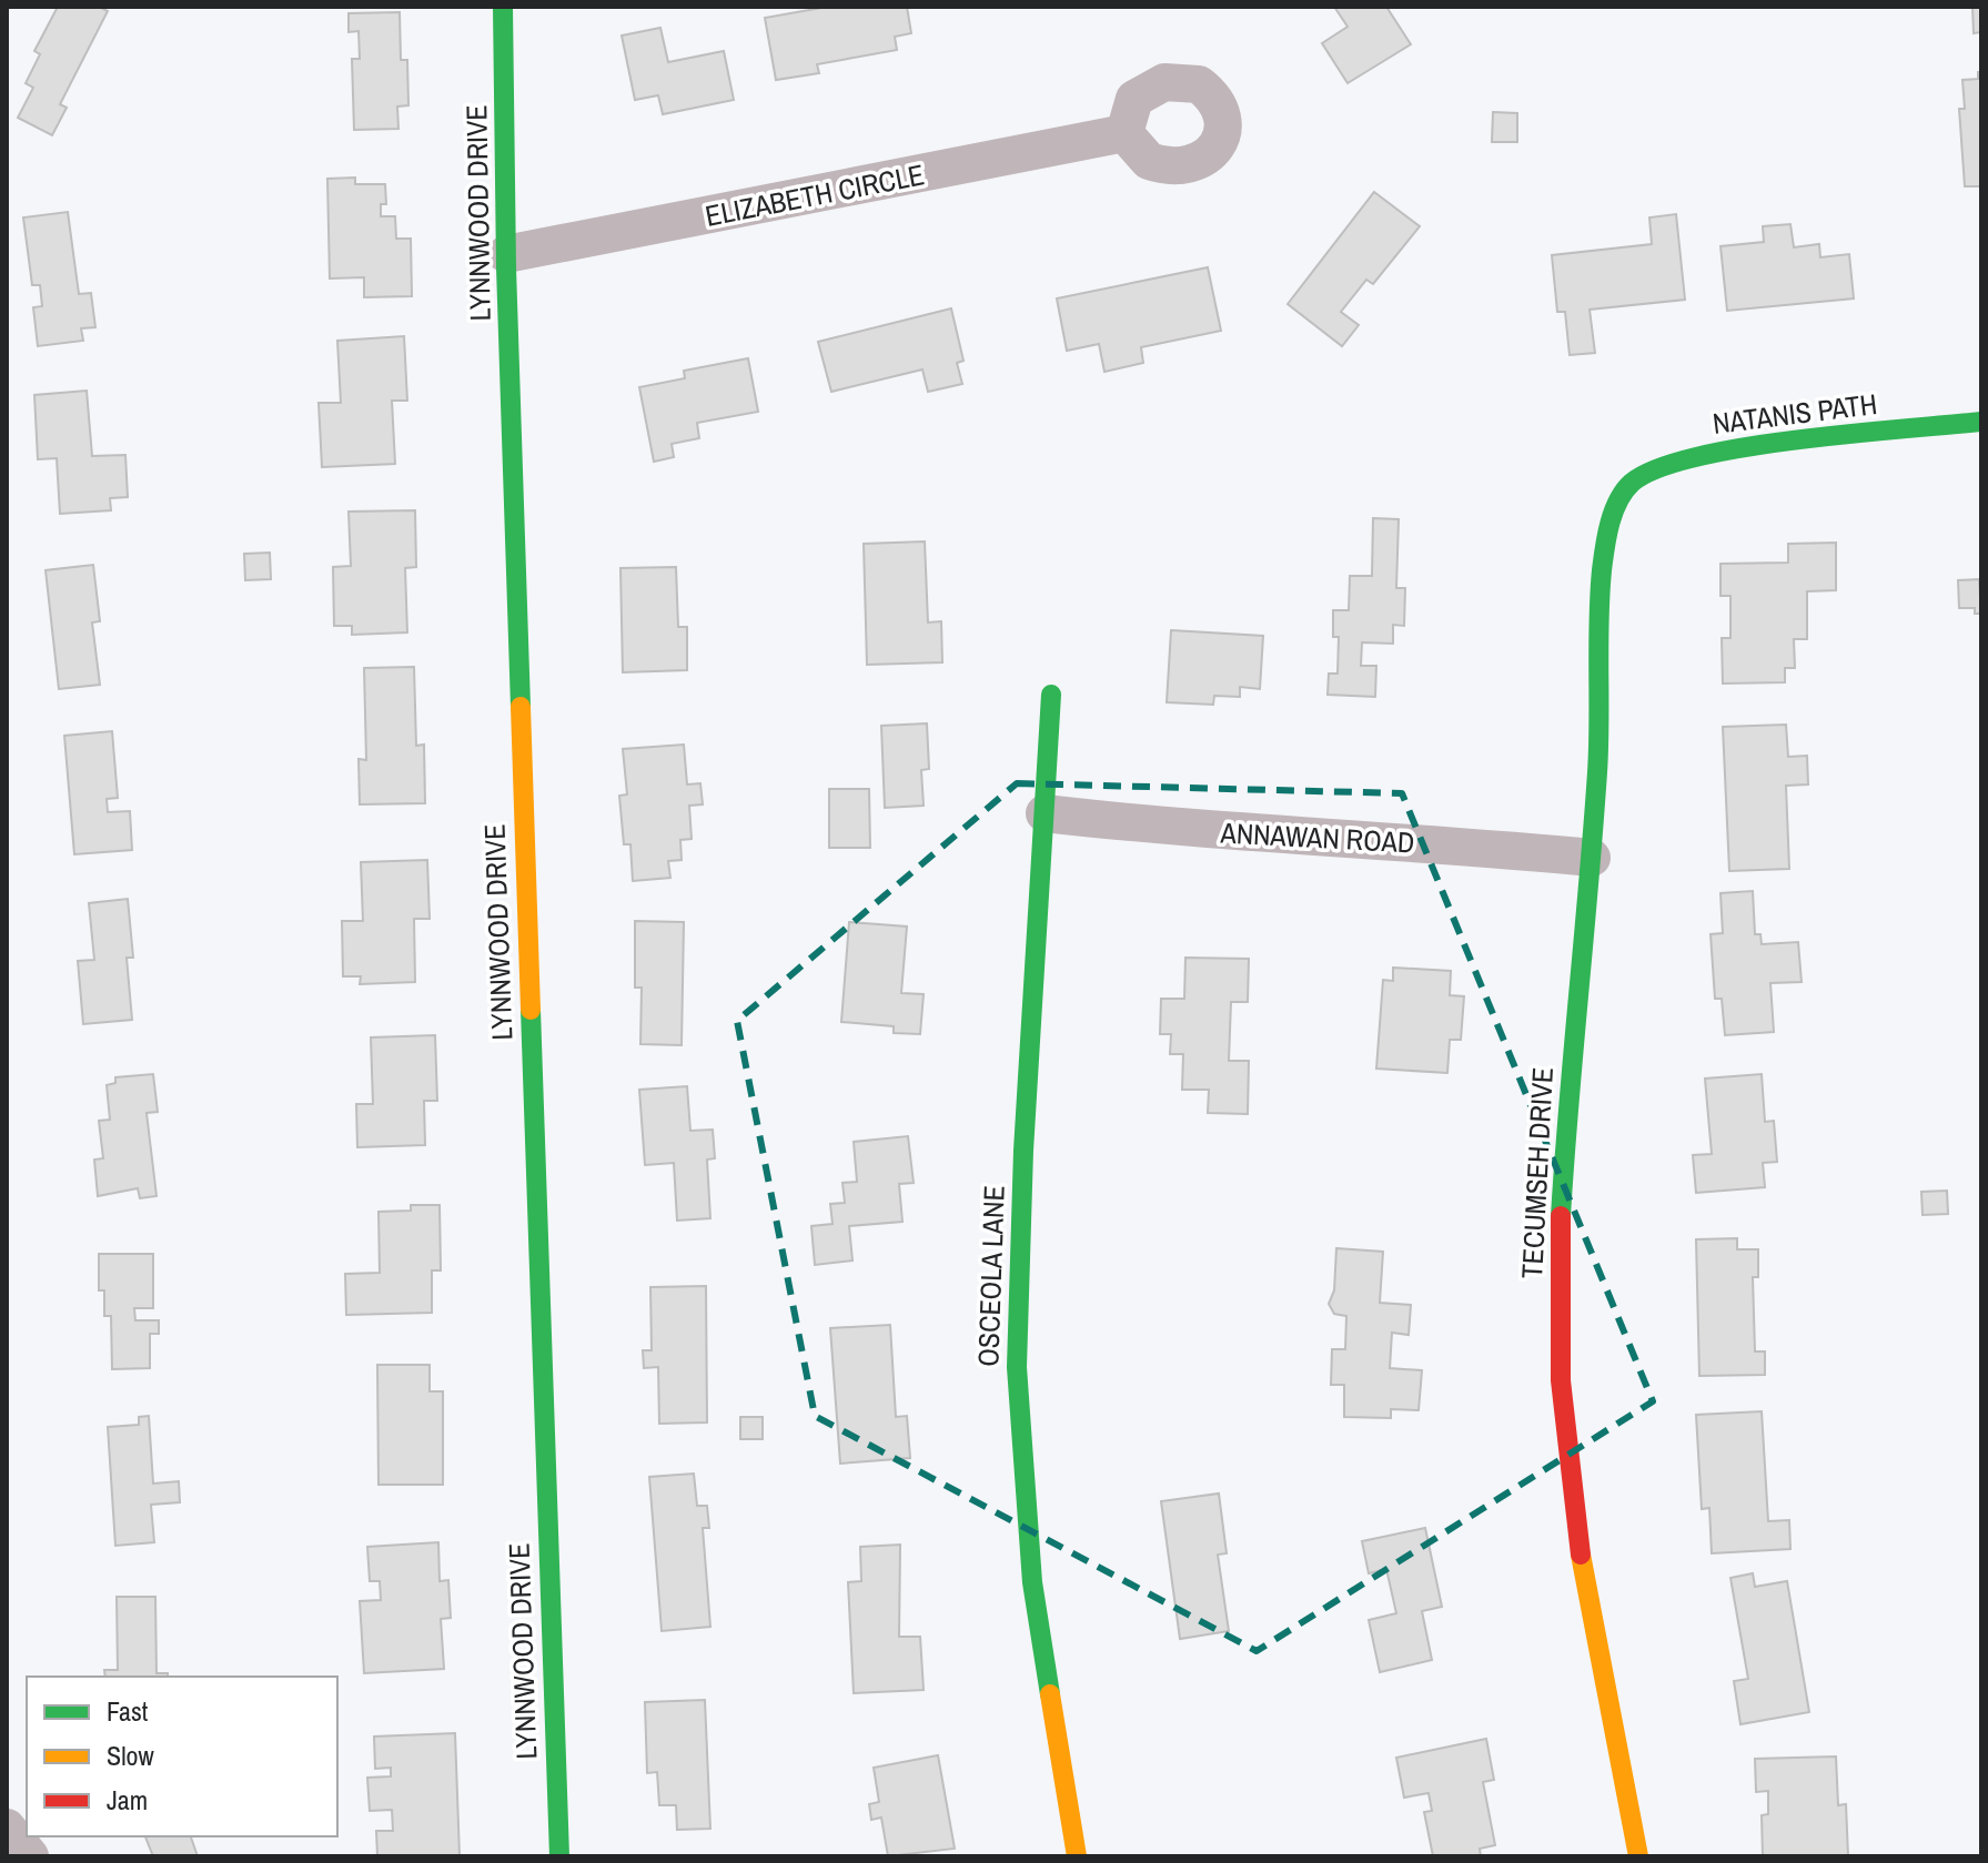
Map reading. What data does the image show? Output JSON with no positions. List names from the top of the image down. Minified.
{"streets":{"street":["ELIZABETH CIRCLE","LYNNWOOD DRIVE","NATANIS PATH","ANNAWAN ROAD","TECUMSEH DRIVE","OSCEOLA LANE"]},"crossings":[["ELIZABETH CIRCLE","LYNNWOOD DRIVE"],["NATANIS PATH","TECUMSEH DRIVE"],["ANNAWAN ROAD","TECUMSEH DRIVE"],["ANNAWAN ROAD","OSCEOLA LANE"]],"legend":["Fast","Slow","Jam"]}
